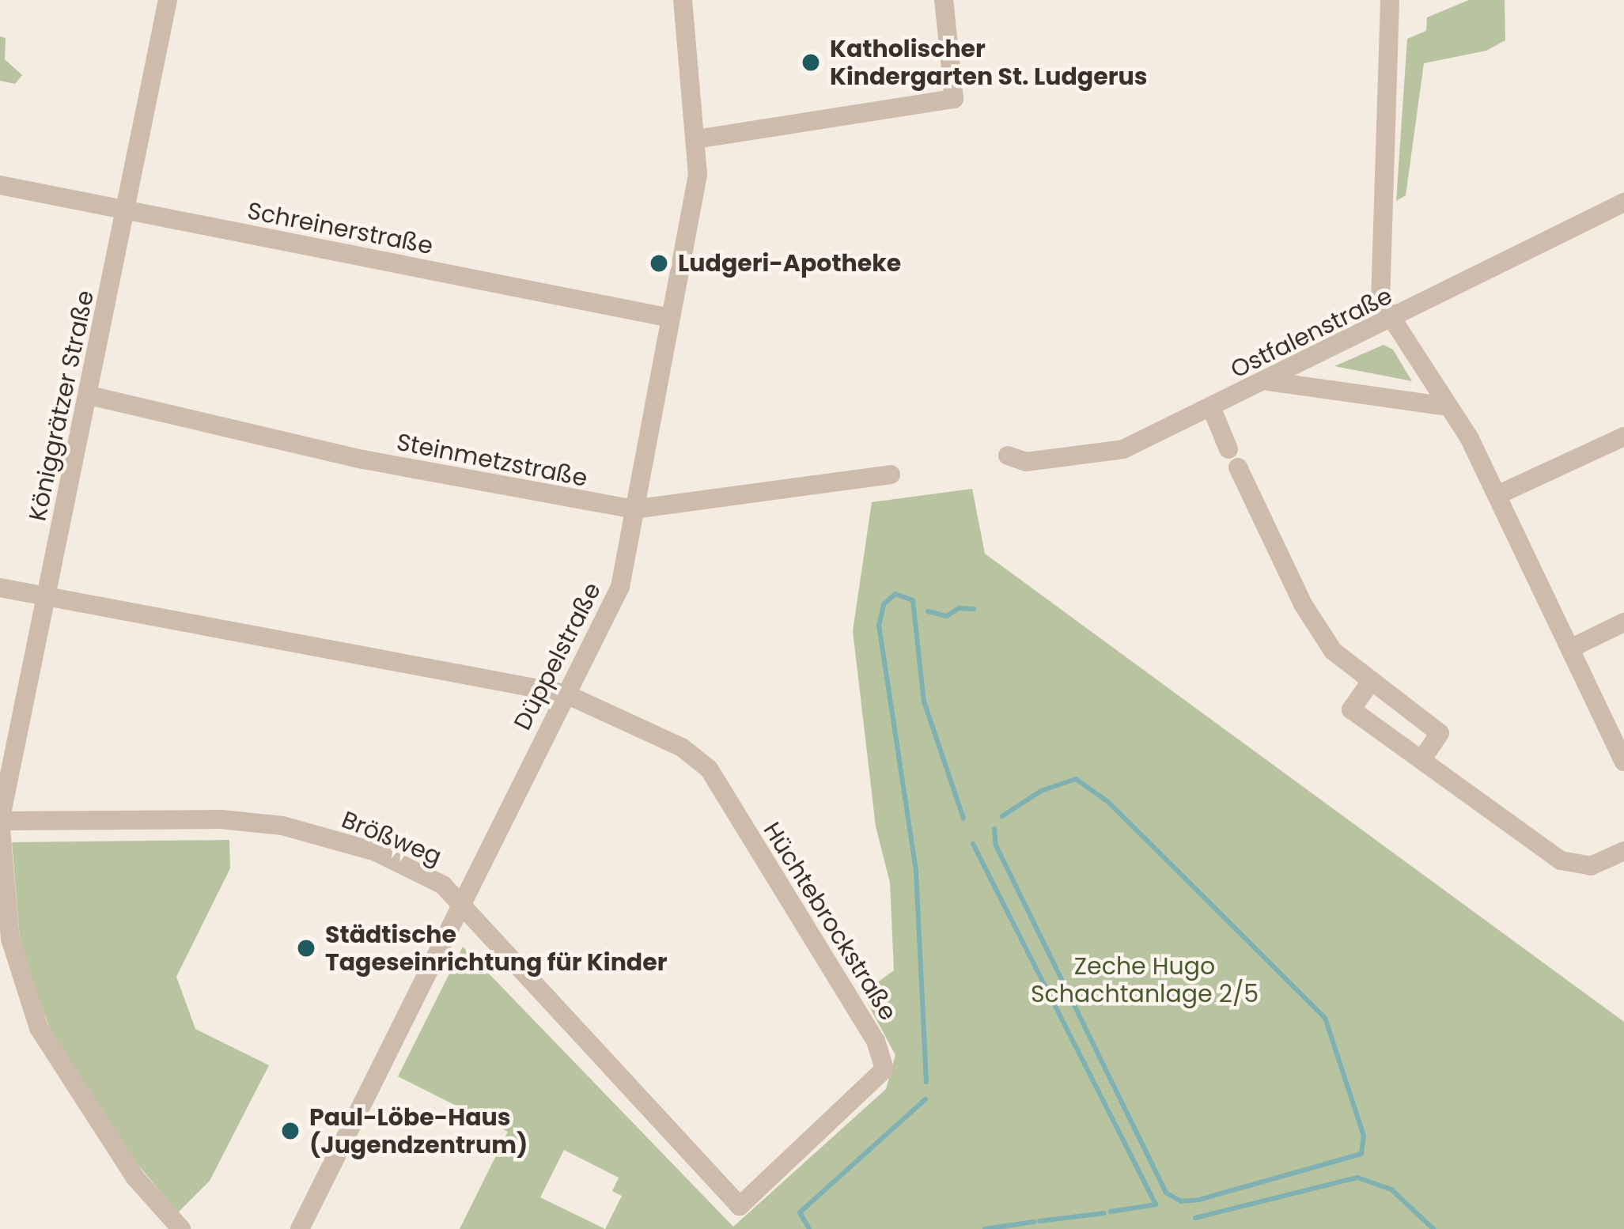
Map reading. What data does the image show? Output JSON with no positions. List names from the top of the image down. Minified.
{"streets":{"street":["Schreinerstraße","Ostfalenstraße","Königgrätzer Straße","Steinmetzstraße","Düppelstraße","Brößweg","Hüchtebrockstraße"]},"crossings":[["Schreinerstraße","Königgrätzer Straße"],["Schreinerstraße","Düppelstraße"],["Königgrätzer Straße","Steinmetzstraße"],["Königgrätzer Straße","Brößweg"],["Steinmetzstraße","Düppelstraße"],["Düppelstraße","Brößweg"],["Düppelstraße","Hüchtebrockstraße"],["Brößweg","Hüchtebrockstraße"]],"parks":["Zeche Hugo Schachtanlage 2/5"],"places":["Katholischer Kindergarten St. Ludgerus","Ludgeri-Apotheke","Städtische Tageseinrichtung für Kinder","Paul-Löbe-Haus (Jugendzentrum)"]}
